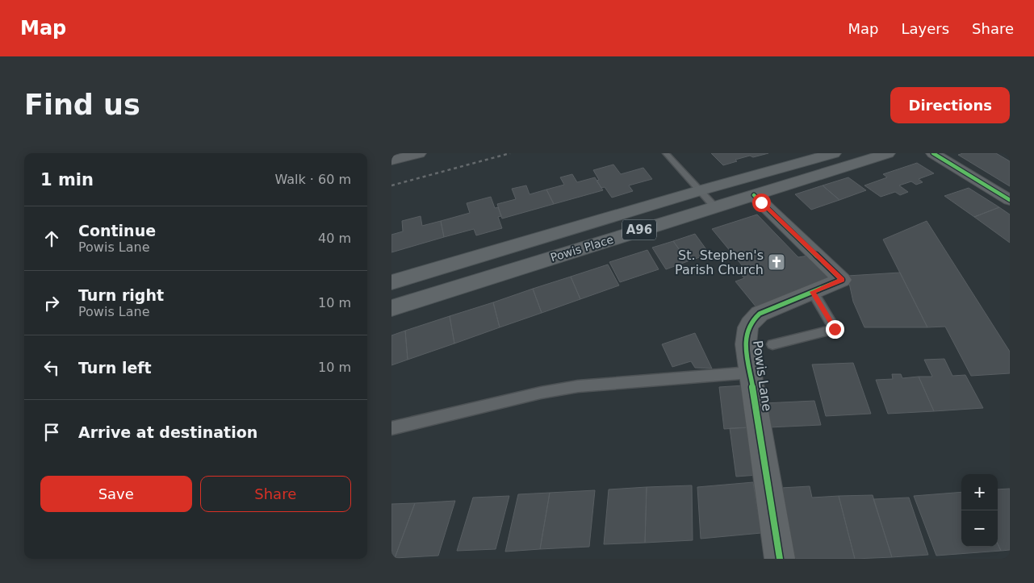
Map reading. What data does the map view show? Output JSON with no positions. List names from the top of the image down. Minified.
{"streets":{"main road":["A96","Powis Place"],"street":["Powis Lane"]},"crossings":[["Powis Place","Powis Lane"]],"places":{"church":["St. Stephen's Parish Church"]},"page":{"header":"Map","nav":["Map","Layers","Share"],"buttons":["Directions",["Save","Share"]],"title":"Find us","heading":["1 min","Walk · 60 m"],"list":[["Continue","Powis Lane","40 m"],["Turn right","Powis Lane","10 m"],["Turn left","10 m"],"Arrive at destination"],"map_buttons":["+","−"]}}
